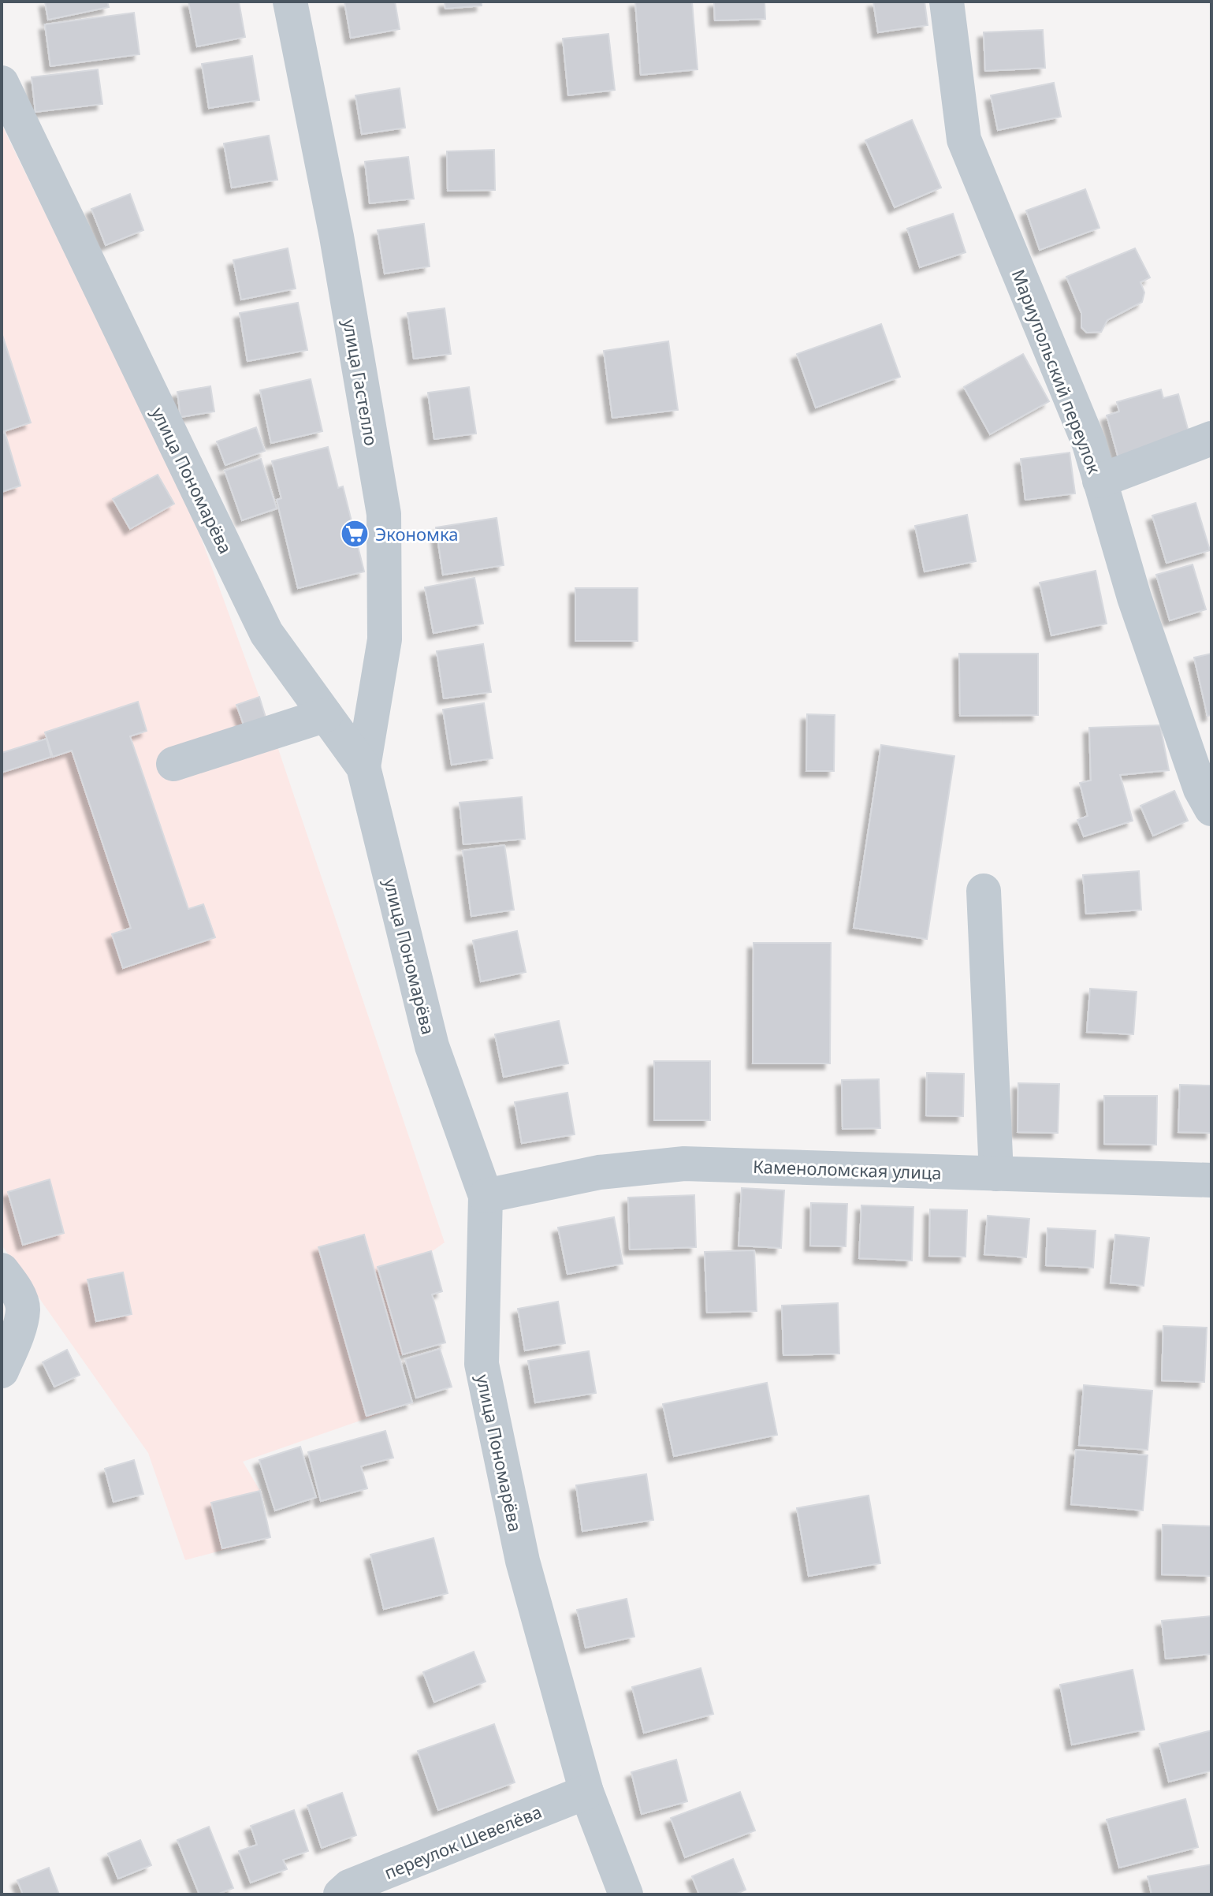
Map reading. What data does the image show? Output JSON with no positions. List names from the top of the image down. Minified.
{"streets":{"street":["Мариупольский переулок","улица Гастелло","улица Пономарёва","Каменоломская улица","переулок Шевелёва"]},"crossings":[["улица Гастелло","улица Пономарёва"],["улица Пономарёва","Каменоломская улица"],["улица Пономарёва","переулок Шевелёва"]],"places":{"supermarket":["Экономка"]}}
